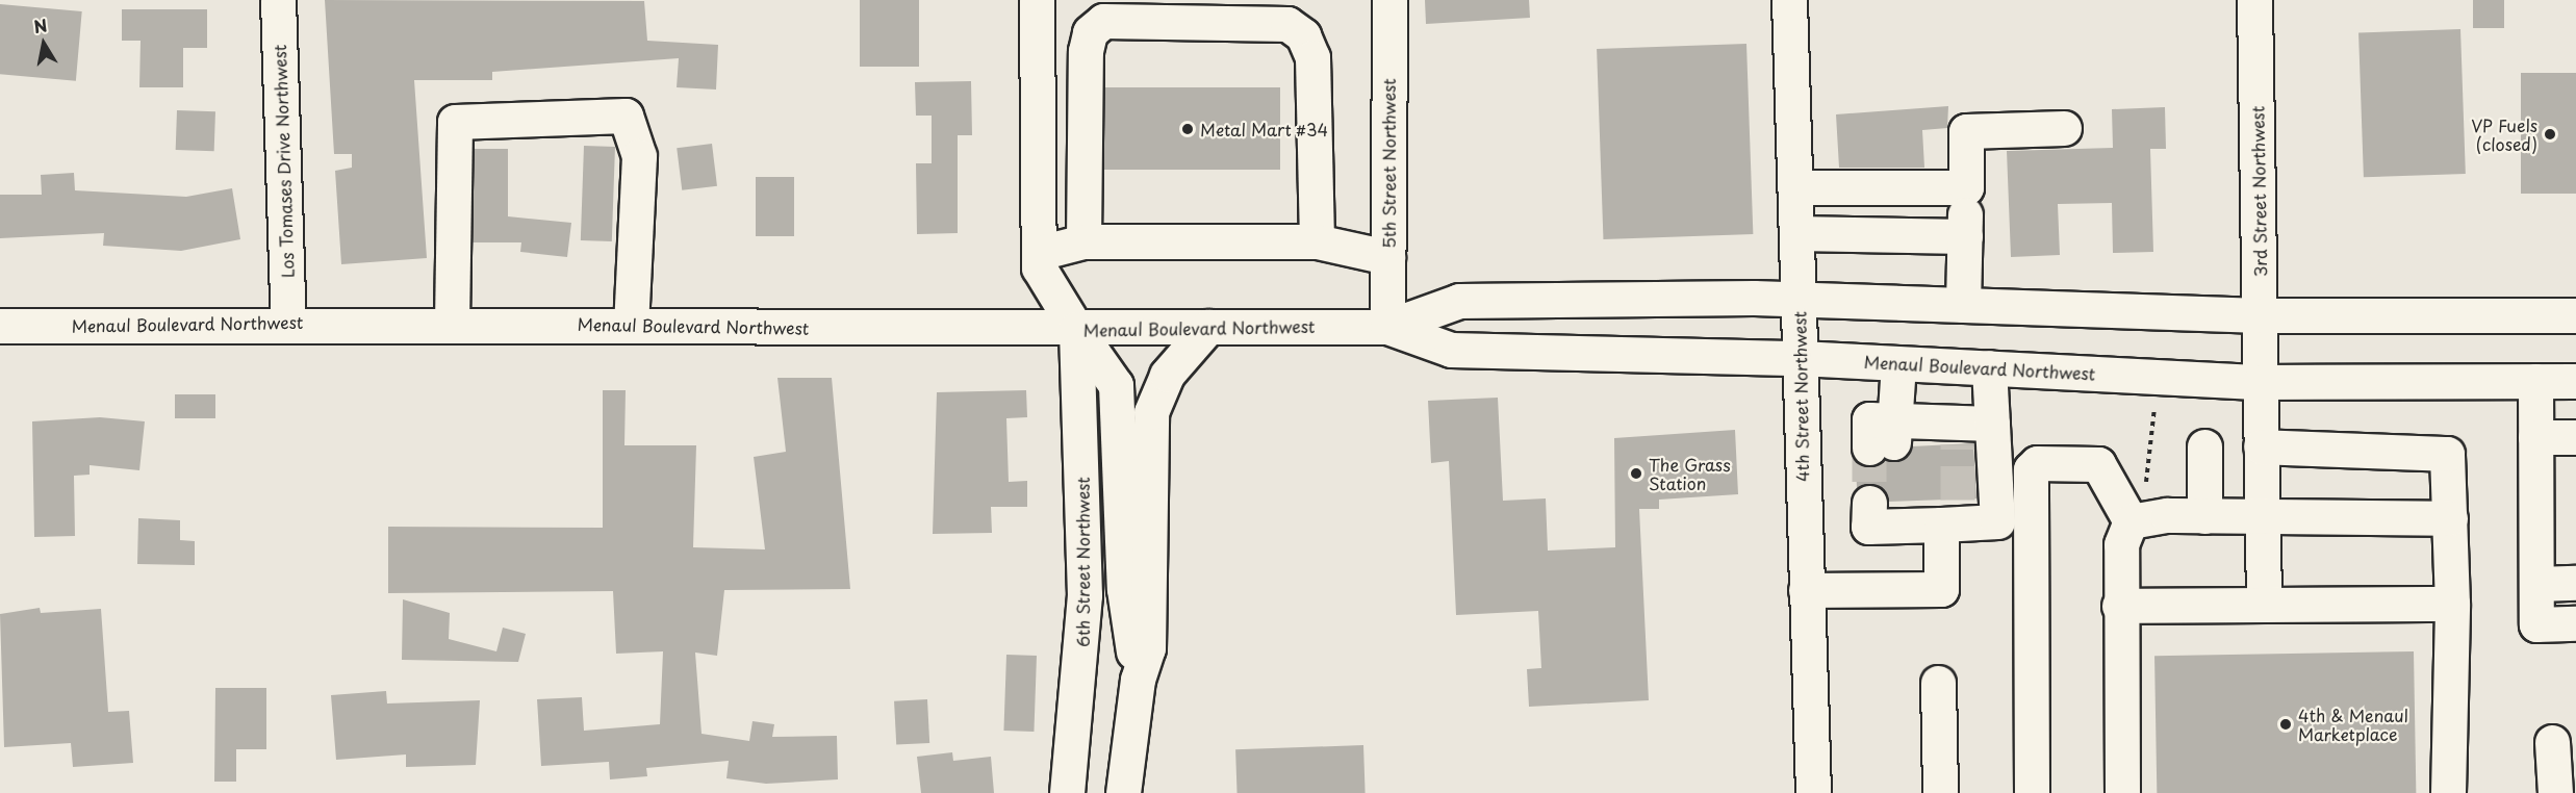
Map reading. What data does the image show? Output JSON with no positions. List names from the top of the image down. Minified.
{"streets":{"main road":["Los Tomases Drive Northwest","5th Street Northwest","3rd Street Northwest","Menaul Boulevard Northwest","4th Street Northwest","6th Street Northwest"]},"crossings":[["Los Tomases Drive Northwest","Menaul Boulevard Northwest"],["5th Street Northwest","Menaul Boulevard Northwest"],["3rd Street Northwest","Menaul Boulevard Northwest"],["Menaul Boulevard Northwest","4th Street Northwest"],["Menaul Boulevard Northwest","6th Street Northwest"]],"places":["Metal Mart #34","VP Fuels (closed)","The Grass Station","4th & Menaul Marketplace"],"north":"top"}
